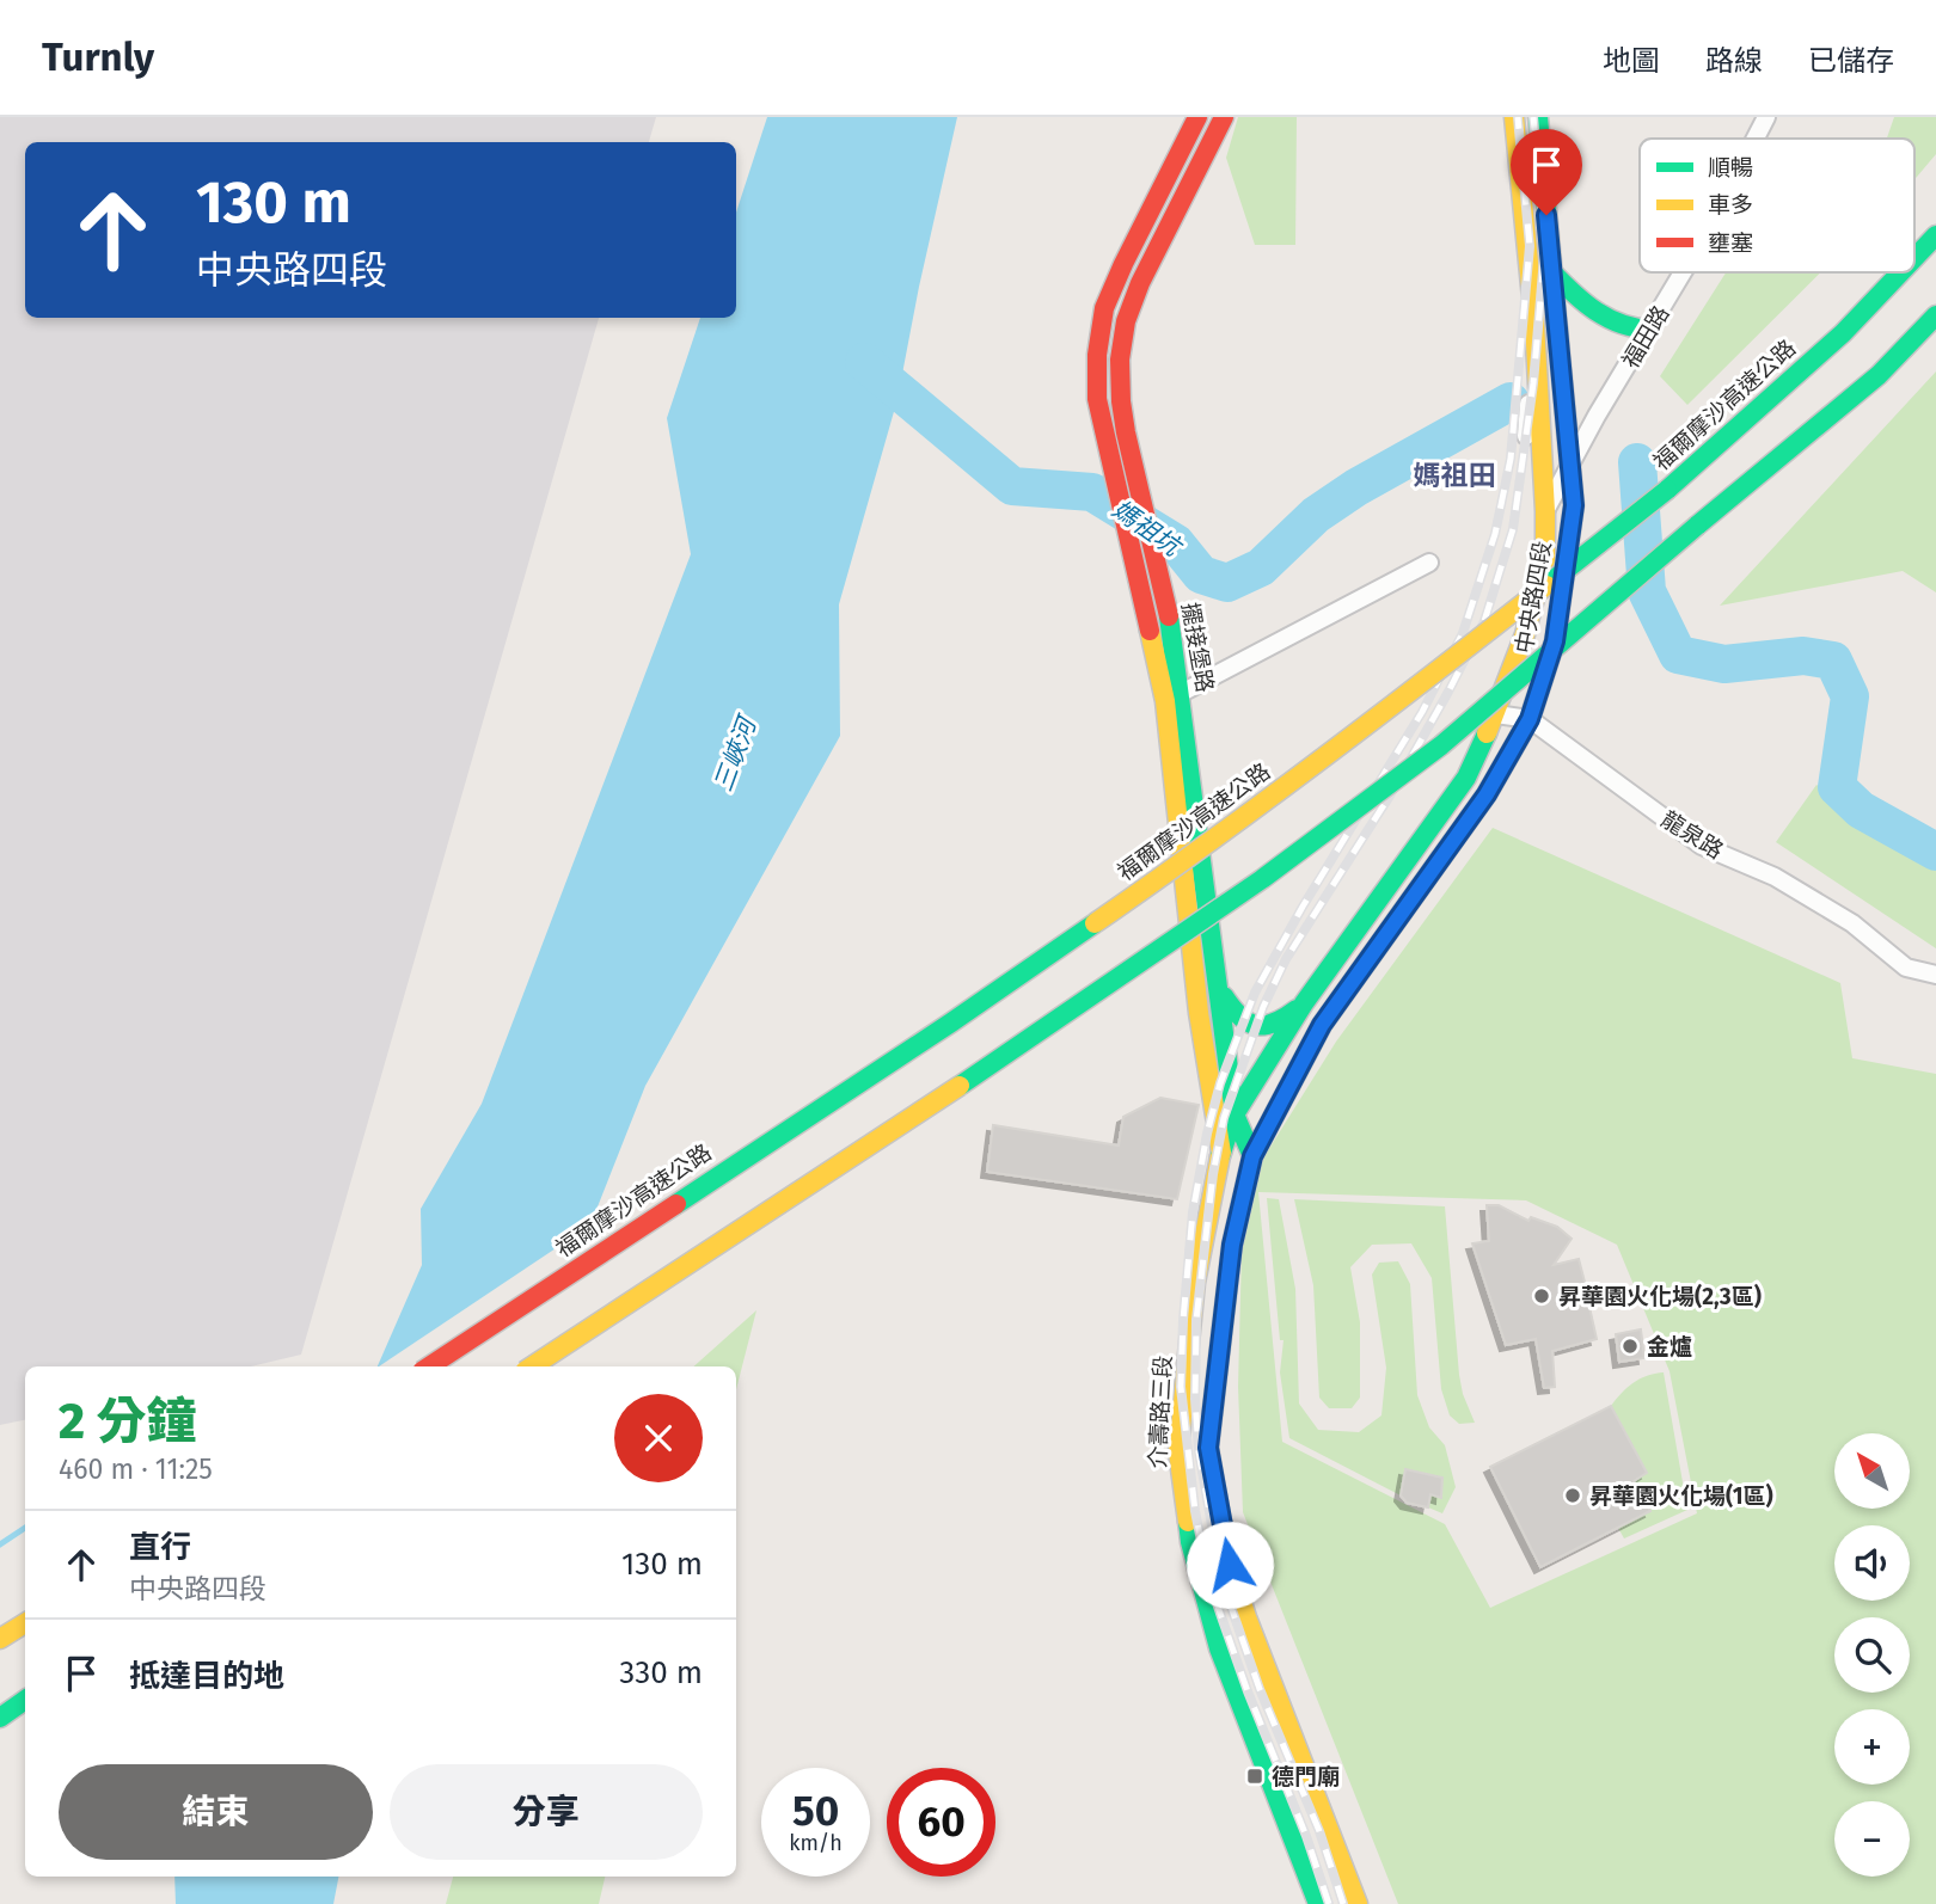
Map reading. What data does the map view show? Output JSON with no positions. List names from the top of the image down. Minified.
{"streets":{"main road":["福爾摩沙高速公路","中央路四段","擺接堡路","介壽路三段"],"street":["福田路","龍泉路"]},"crossings":[["福田路","中央路四段"],["中央路四段","擺接堡路"],["中央路四段","龍泉路"],["中央路四段","介壽路三段"],["擺接堡路","介壽路三段"]],"districts":["媽祖田"],"water":["媽祖坑","三峽河"],"places":{"other":["昇華園火化場(2,3區)","金爐","昇華園火化場(1區)"],"transit":["德門廟"]},"legend":["順暢","車多","壅塞"],"north":"top left","page":{"header":"Turnly","nav":["地圖","路線","已儲存"],"turn":["130 m","中央路四段"],"heading":["2 分鐘","460 m · 11:25"],"map_buttons":["+","−"],"list":[{"name":"直行","note":"中央路四段","value":"130 m"},{"name":"抵達目的地","value":"330 m"}],"buttons":["結束","分享"],"speed":"50 km/h","limit":"60"}}
